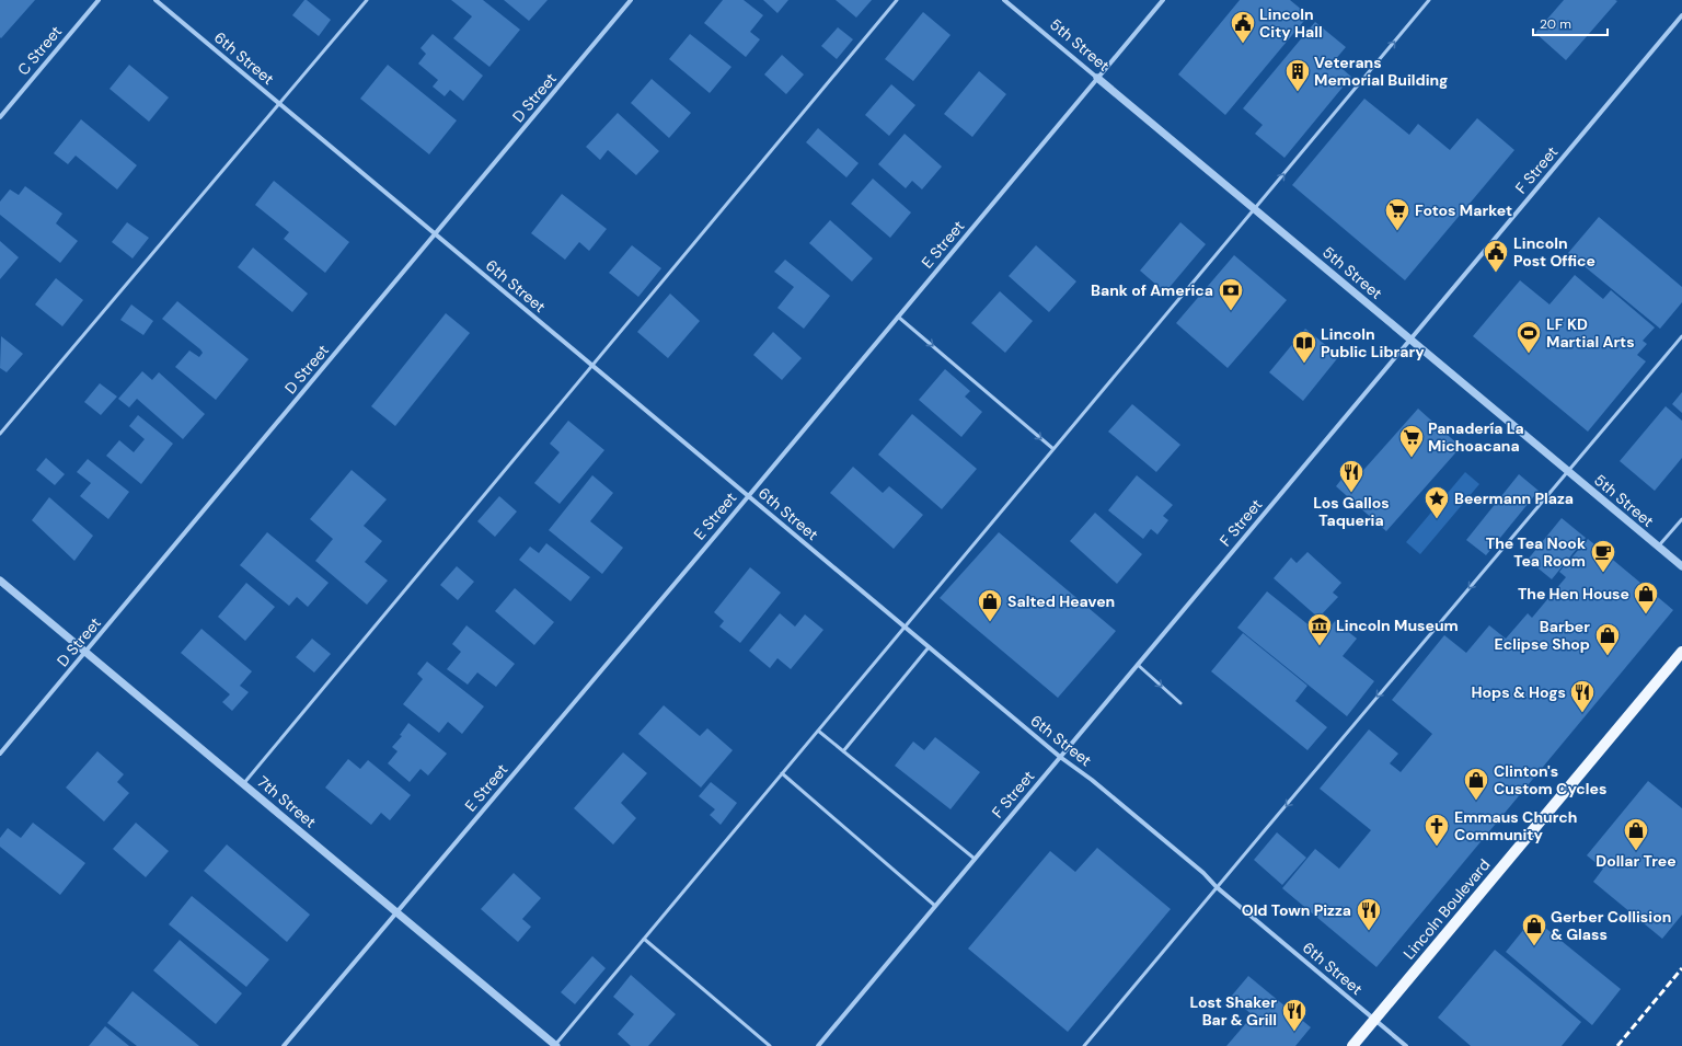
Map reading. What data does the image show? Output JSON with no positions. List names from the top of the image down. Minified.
{"streets":{"main road":["Lincoln Boulevard"],"street":["5th Street","C Street","6th Street","D Street","F Street","E Street","7th Street"]},"crossings":[["5th Street","F Street"],["5th Street","E Street"],["6th Street","D Street"],["6th Street","F Street"],["6th Street","E Street"],["6th Street","Lincoln Boulevard"],["D Street","7th Street"],["E Street","7th Street"]],"places":{"public building":["Lincoln City Hall","Lincoln Post Office"],"building":["Veterans Memorial Building"],"supermarket":["Fotos Market","Panadería La Michoacana"],"bank":["Bank of America"],"sports":["LF KD Martial Arts"],"library":["Lincoln Public Library"],"restaurant":["Los Gallos Taqueria","Hops & Hogs","Old Town Pizza","Lost Shaker Bar & Grill"],"place":["Beermann Plaza"],"cafe":["The Tea Nook Tea Room"],"shop":["The Hen House","Salted Heaven","Barber Eclipse Shop","Clinton's Custom Cycles","Dollar Tree","Gerber Collision & Glass"],"museum":["Lincoln Museum"],"church":["Emmaus Church Community"]},"scale_bar":"20 m"}
